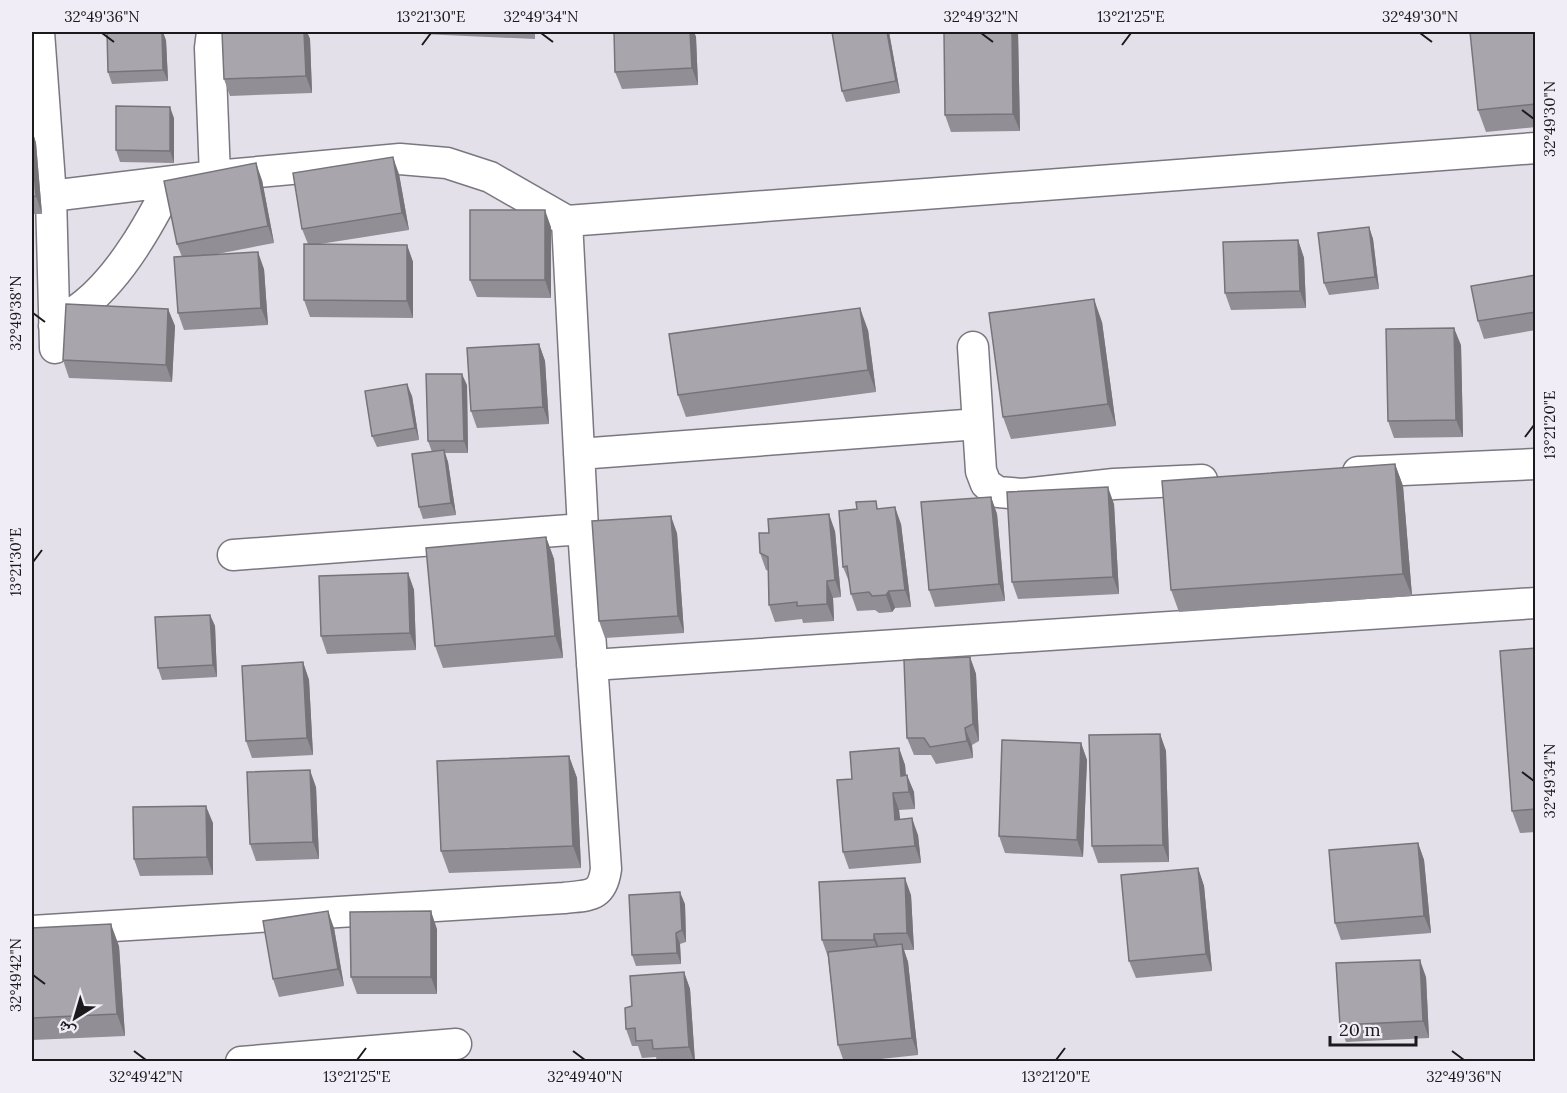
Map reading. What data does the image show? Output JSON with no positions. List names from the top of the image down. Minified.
{"scale_bar":"20 m","north":"bottom left","coordinates":["32°49'36\"N","13°21'30\"E","32°49'34\"N","32°49'32\"N","13°21'25\"E","32°49'30\"N","32°49'38\"N","13°21'20\"E","32°49'42\"N","32°49'40\"N"]}
